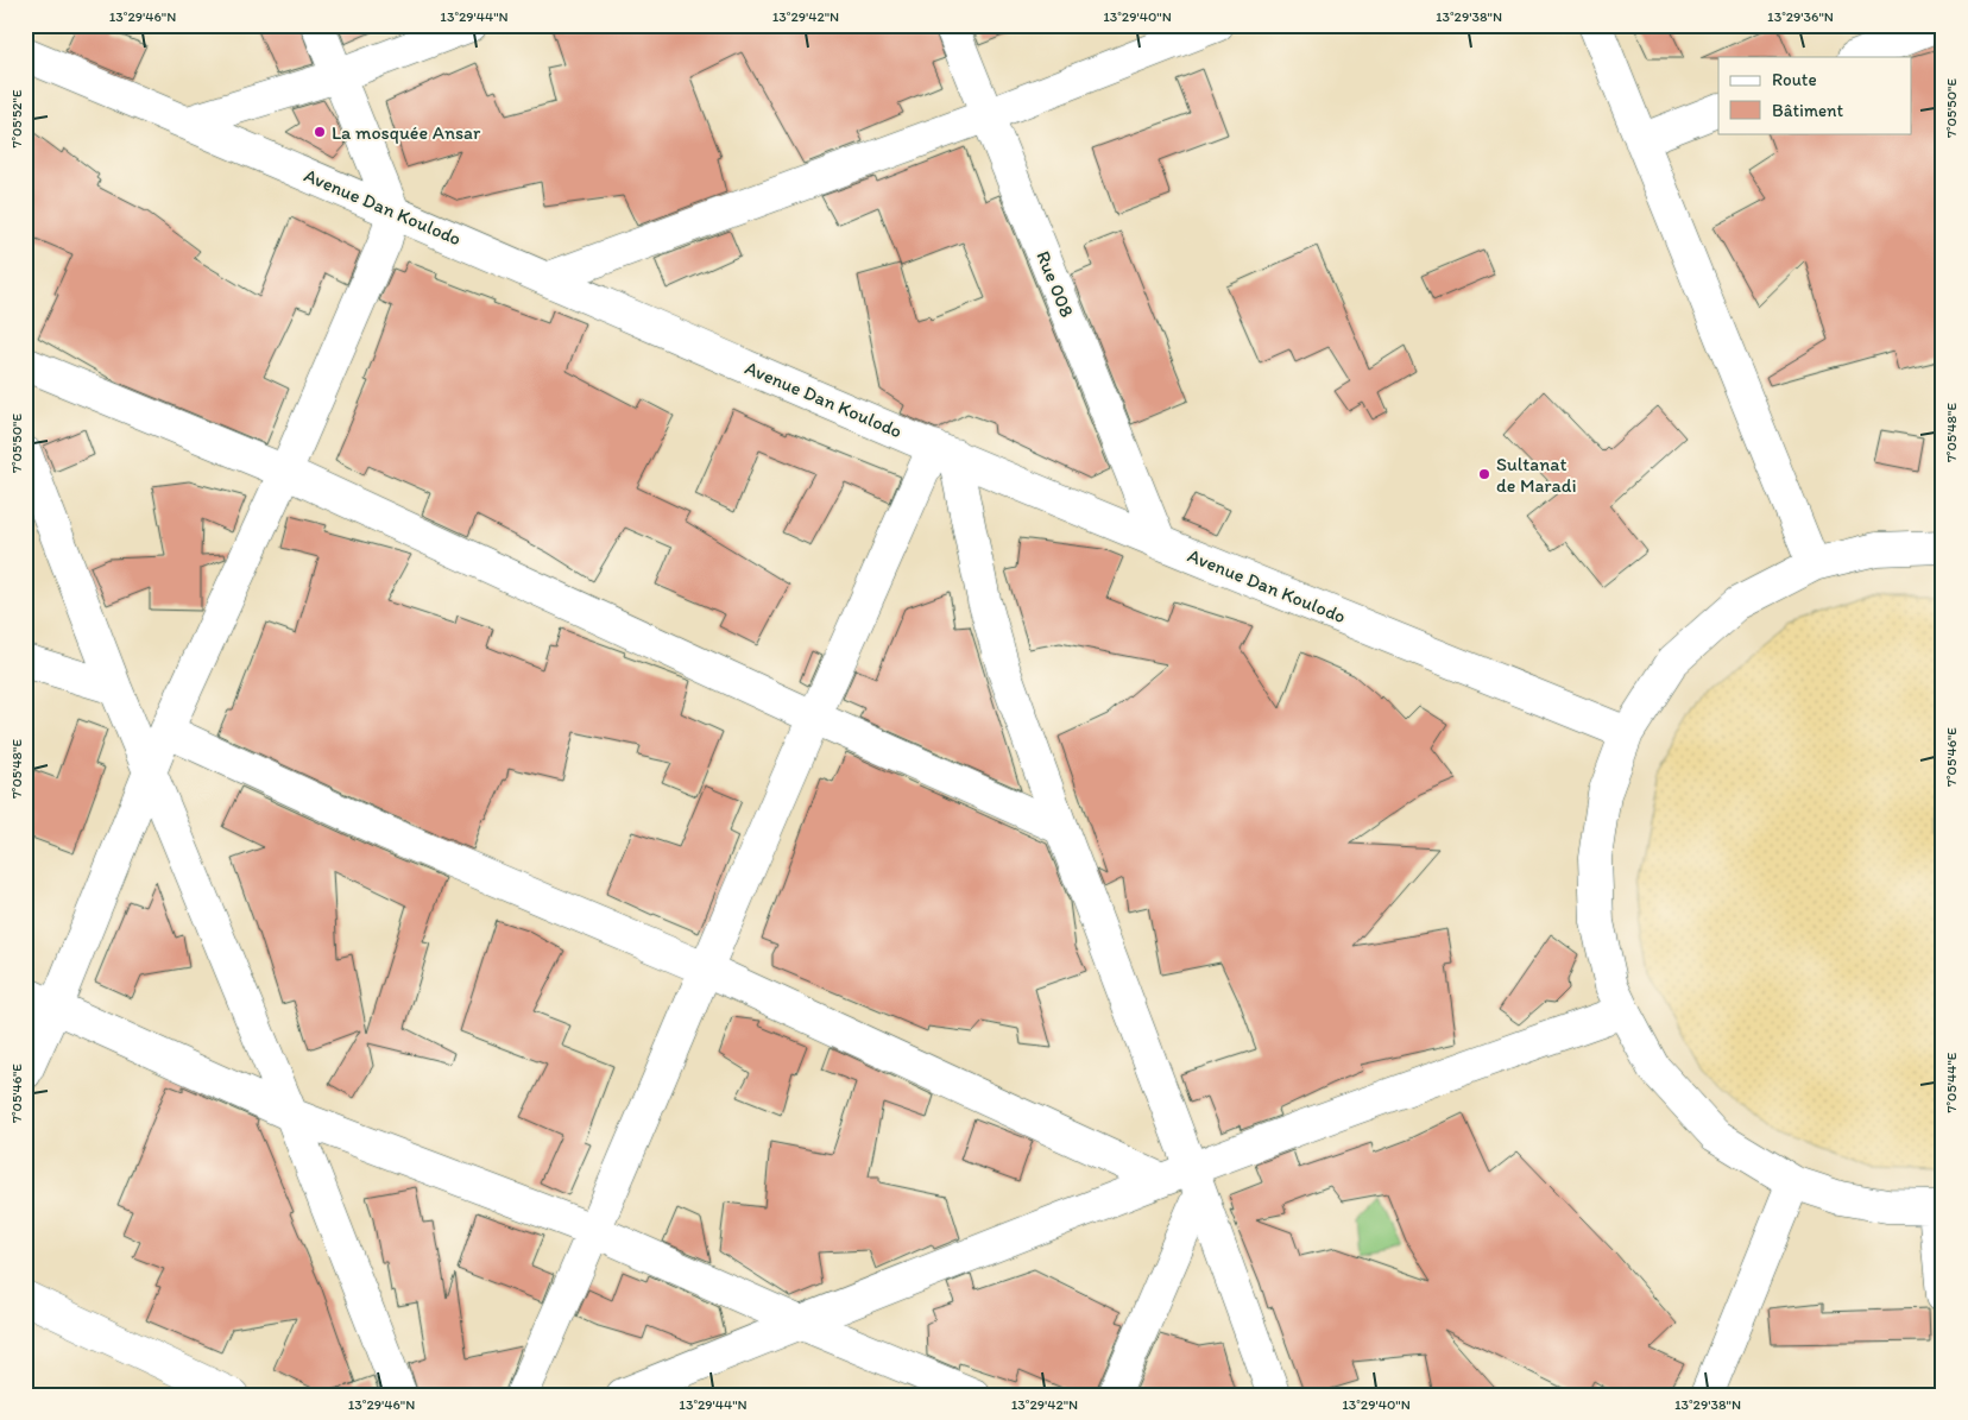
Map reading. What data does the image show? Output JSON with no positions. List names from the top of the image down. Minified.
{"streets":{"street":["Avenue Dan Koulodo","Rue 008"]},"crossings":[["Avenue Dan Koulodo","Rue 008"]],"places":["La mosquée Ansar","Sultanat de Maradi"],"legend":["Route","Bâtiment"],"coordinates":["13°29'46\"N","13°29'44\"N","13°29'42\"N","13°29'40\"N","13°29'38\"N","13°29'36\"N","7°05'50\"E","7°05'52\"E","7°05'48\"E","7°05'46\"E","7°05'44\"E"]}
